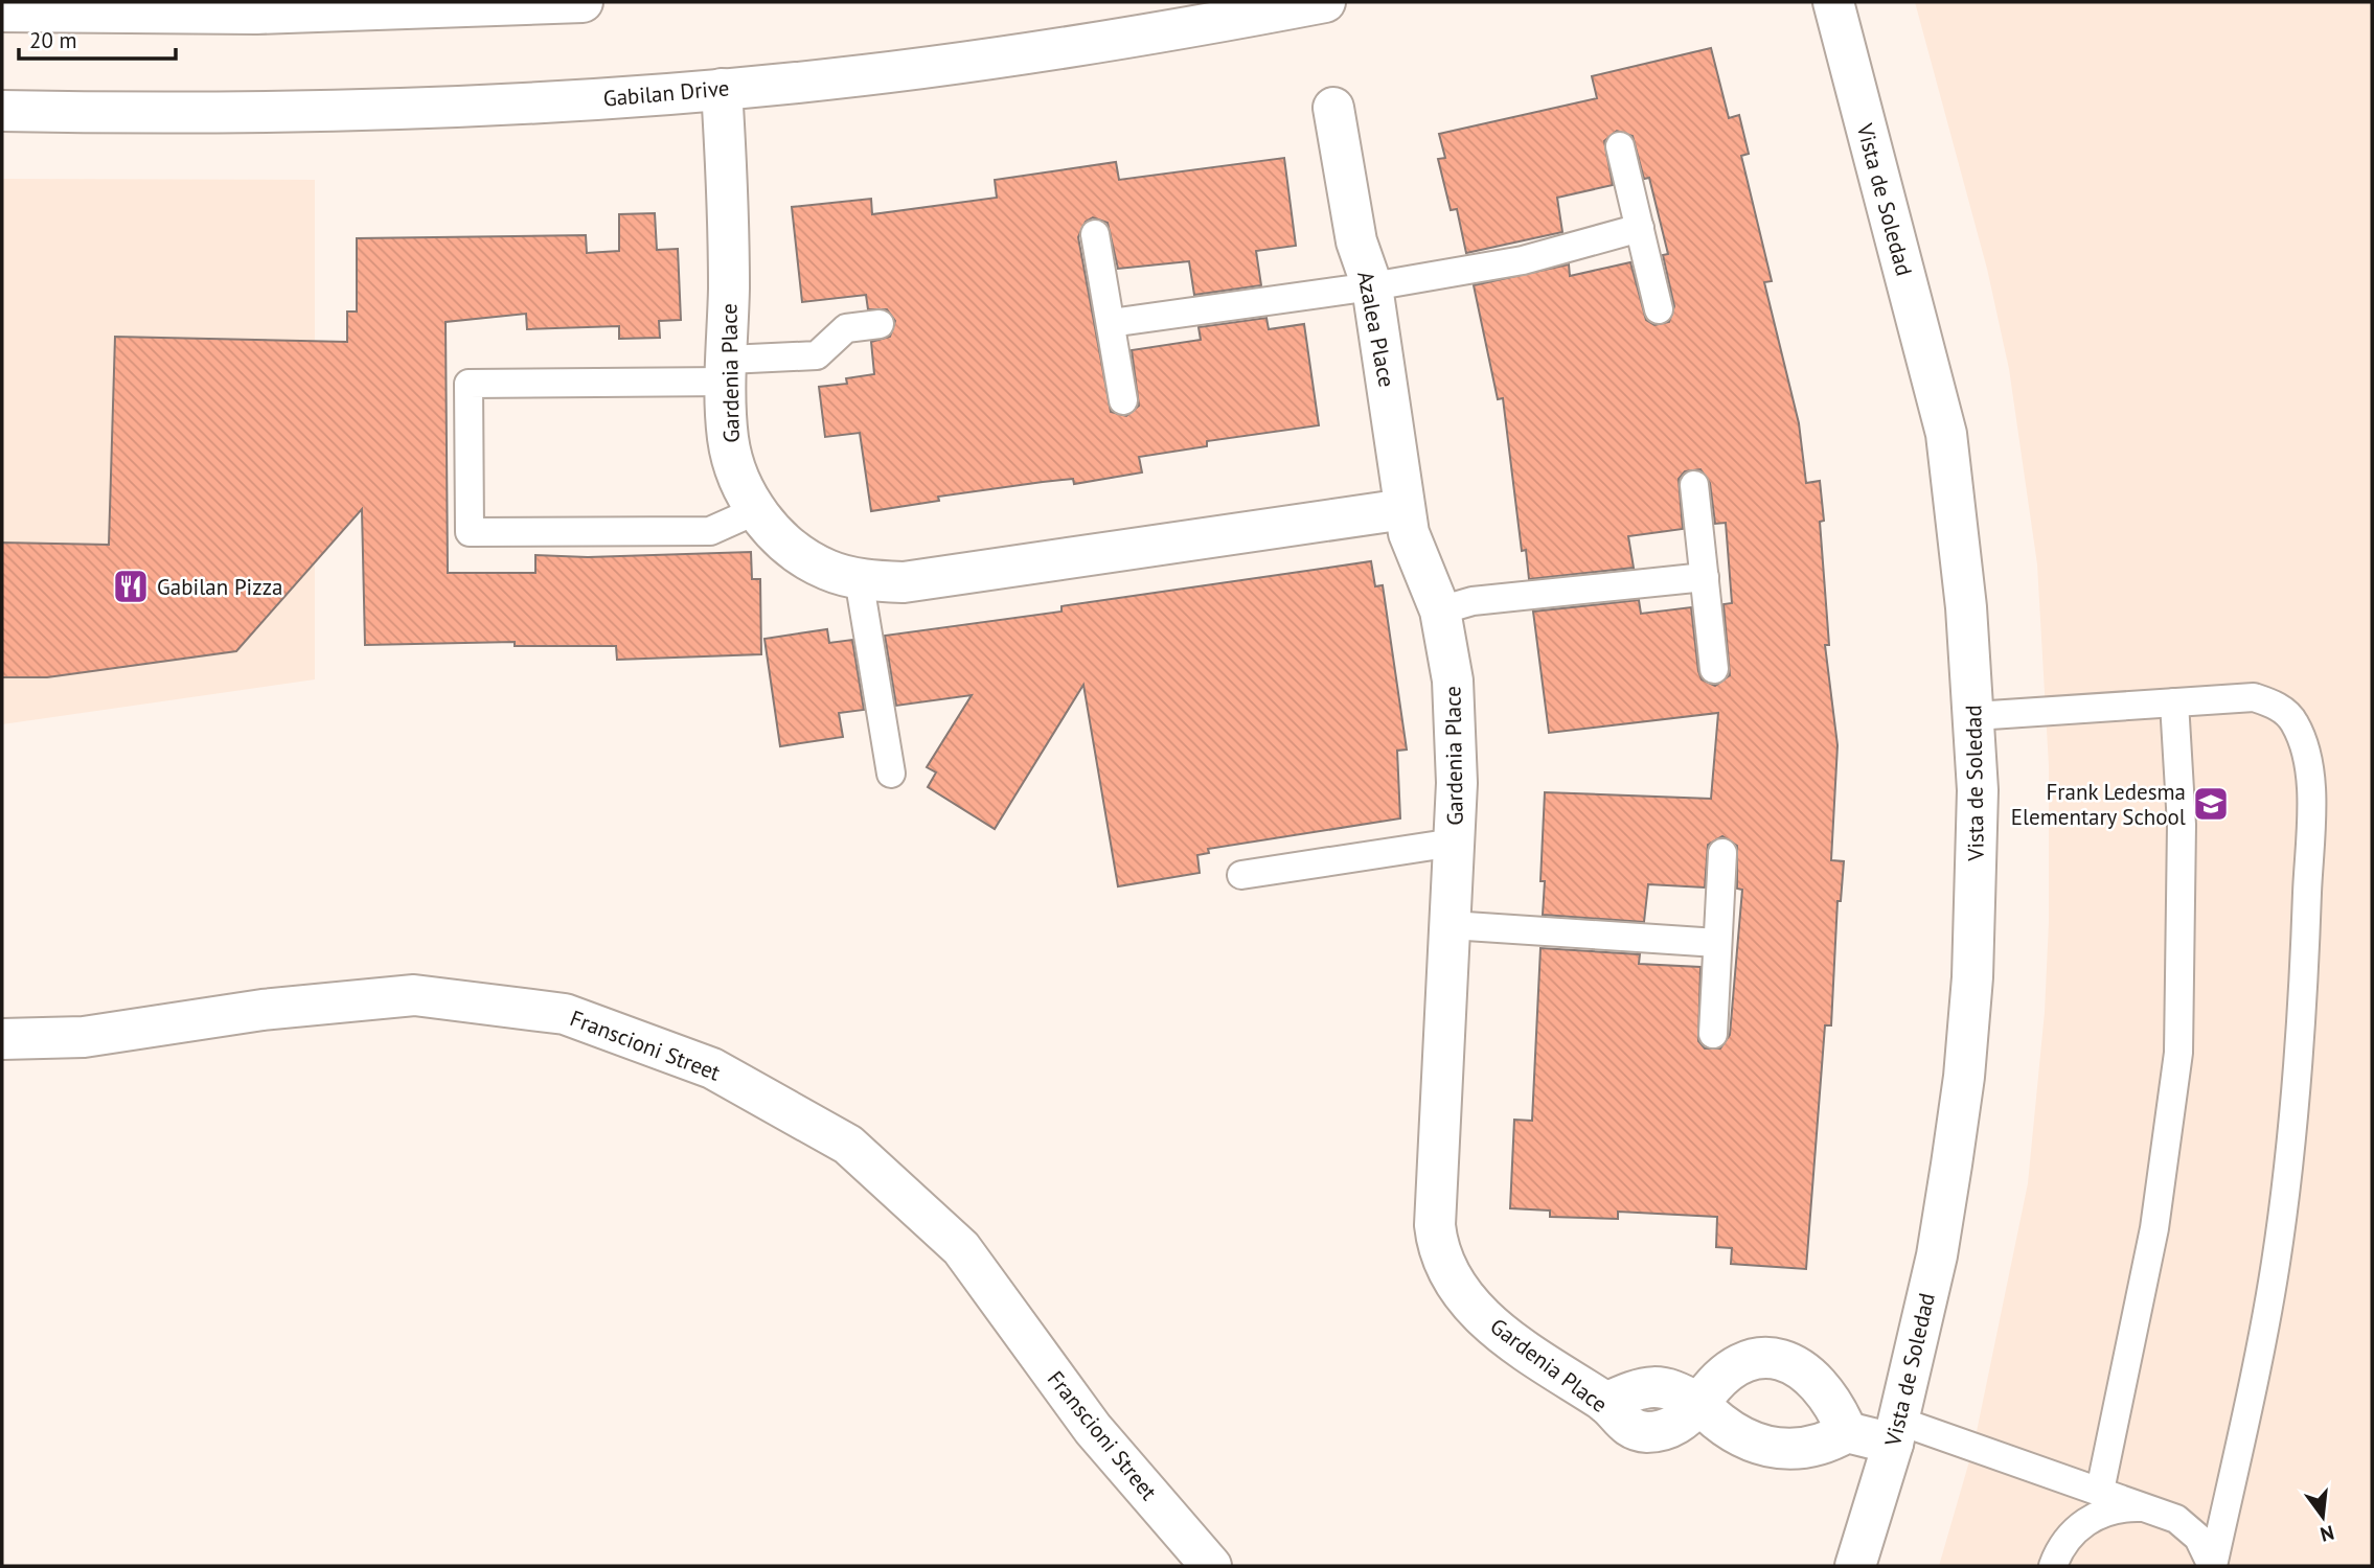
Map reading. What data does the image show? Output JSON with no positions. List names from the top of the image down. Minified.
{"streets":{"street":["Gabilan Drive","Vista de Soledad","Azalea Place","Gardenia Place","Franscioni Street"]},"crossings":[["Gabilan Drive","Gardenia Place"],["Azalea Place","Gardenia Place"]],"places":{"restaurant":["Gabilan Pizza"],"school or university":["Frank Ledesma Elementary School"]},"scale_bar":"20 m","north":"bottom"}
